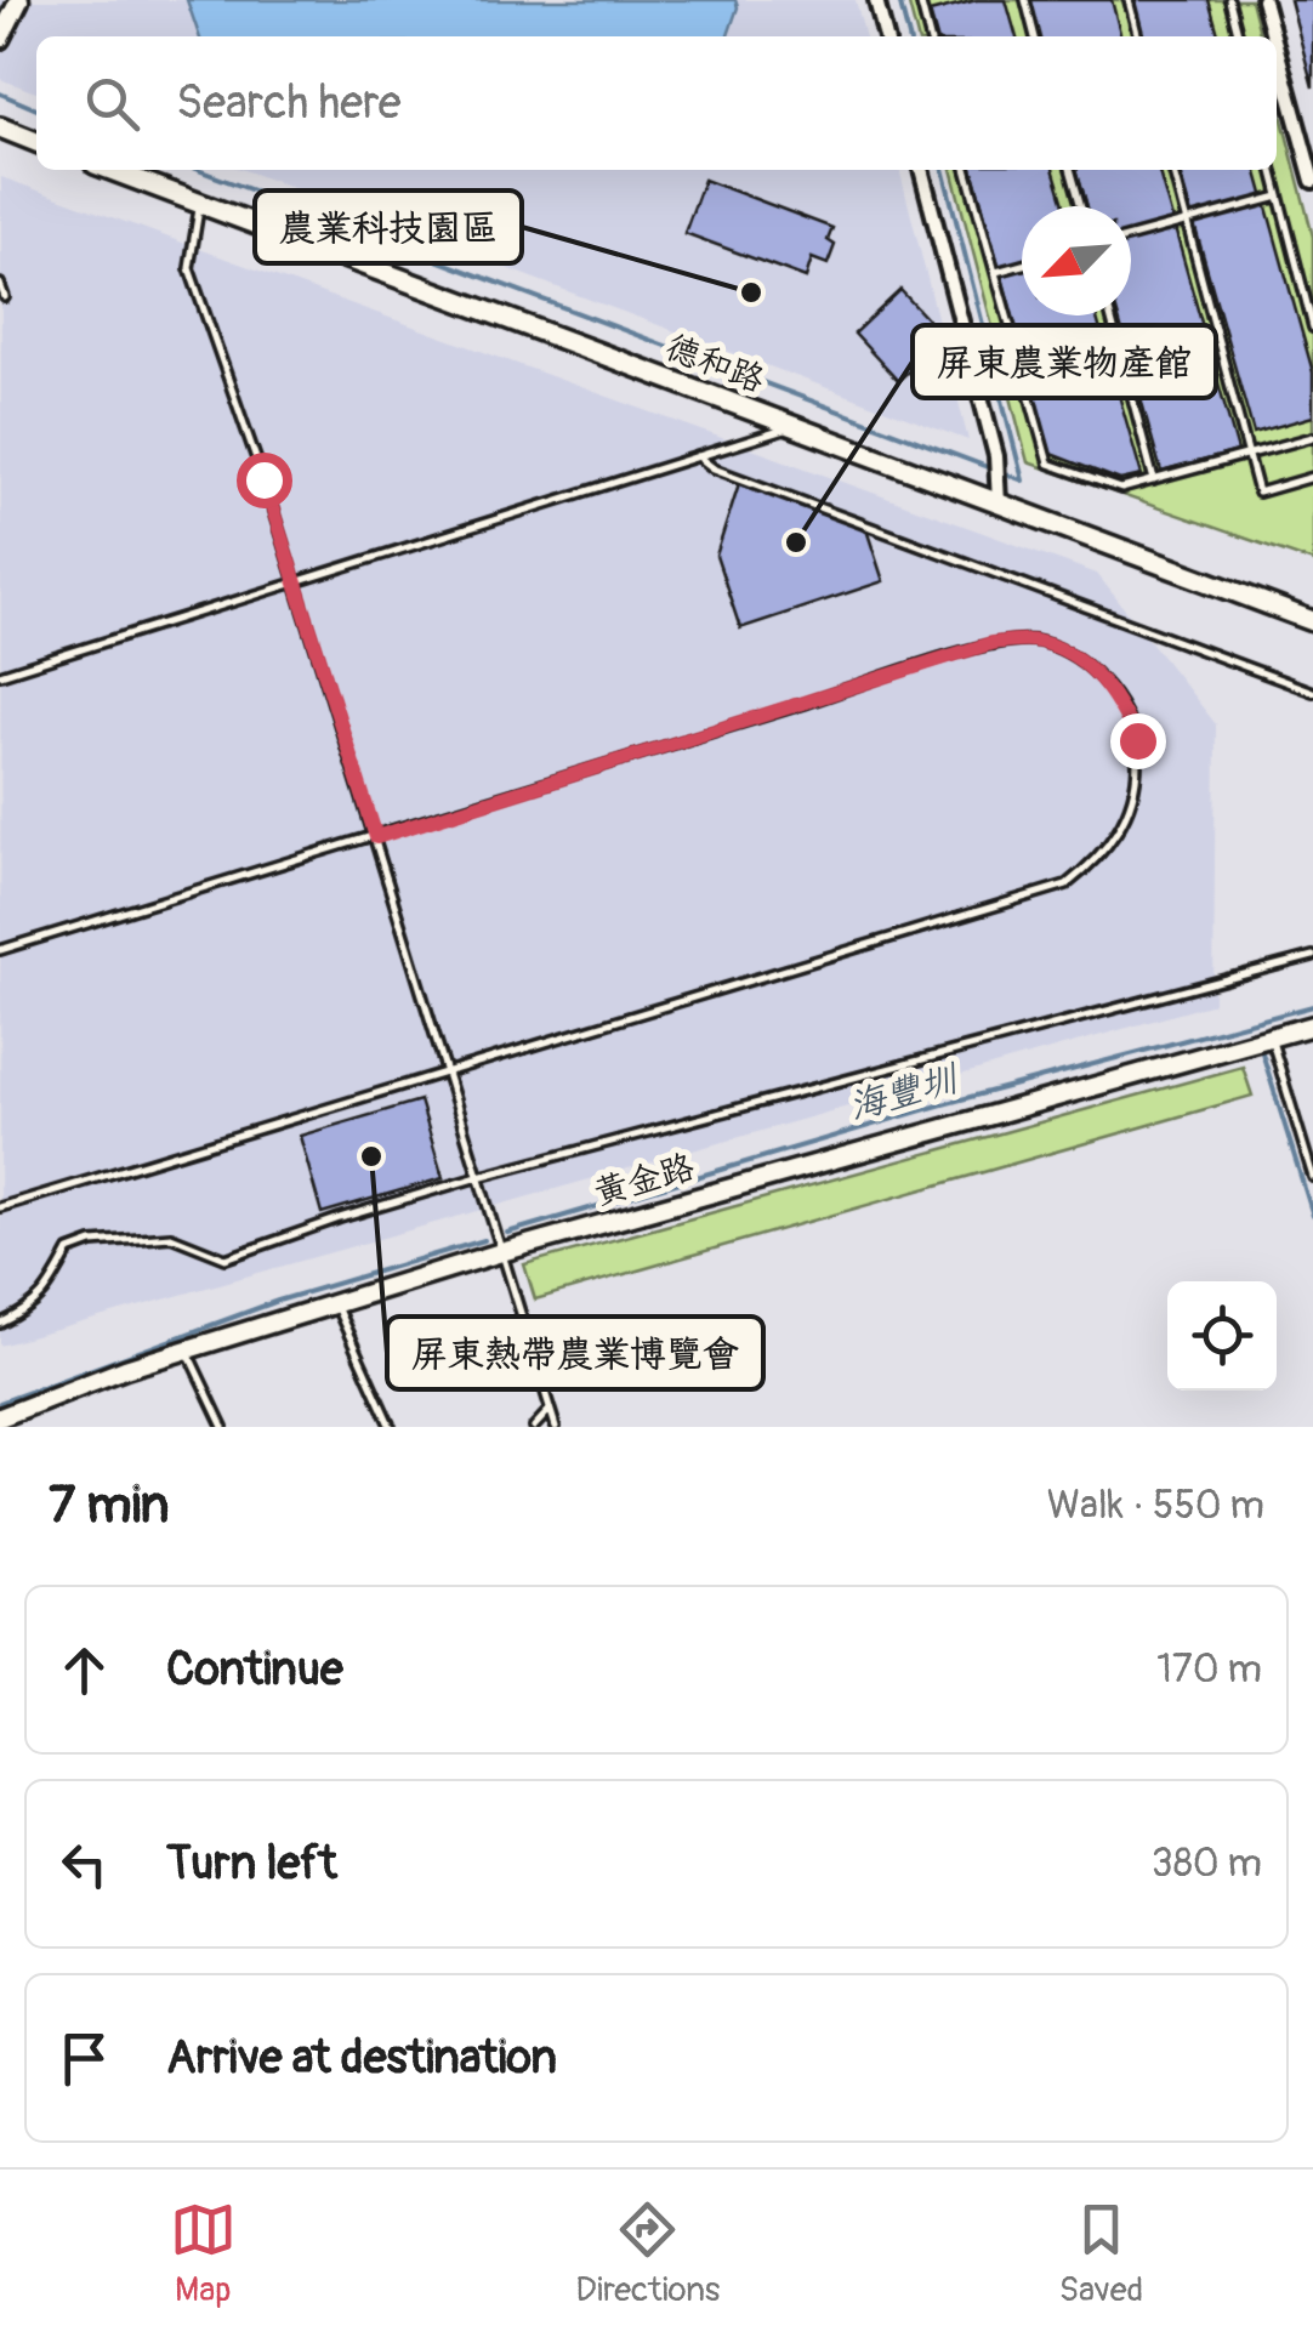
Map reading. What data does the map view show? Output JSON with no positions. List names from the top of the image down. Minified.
{"streets":{"main road":["德和路"],"street":["黃金路"]},"water":["海豐圳"],"places":["農業科技園區","屏東農業物產館","屏東熱帶農業博覽會"],"north":"bottom left","page":{"search":"Search here","heading":["7 min","Walk · 550 m"],"list":[["Continue","170 m"],["Turn left","380 m"],"Arrive at destination"],"nav":["Map","Directions","Saved"]}}
